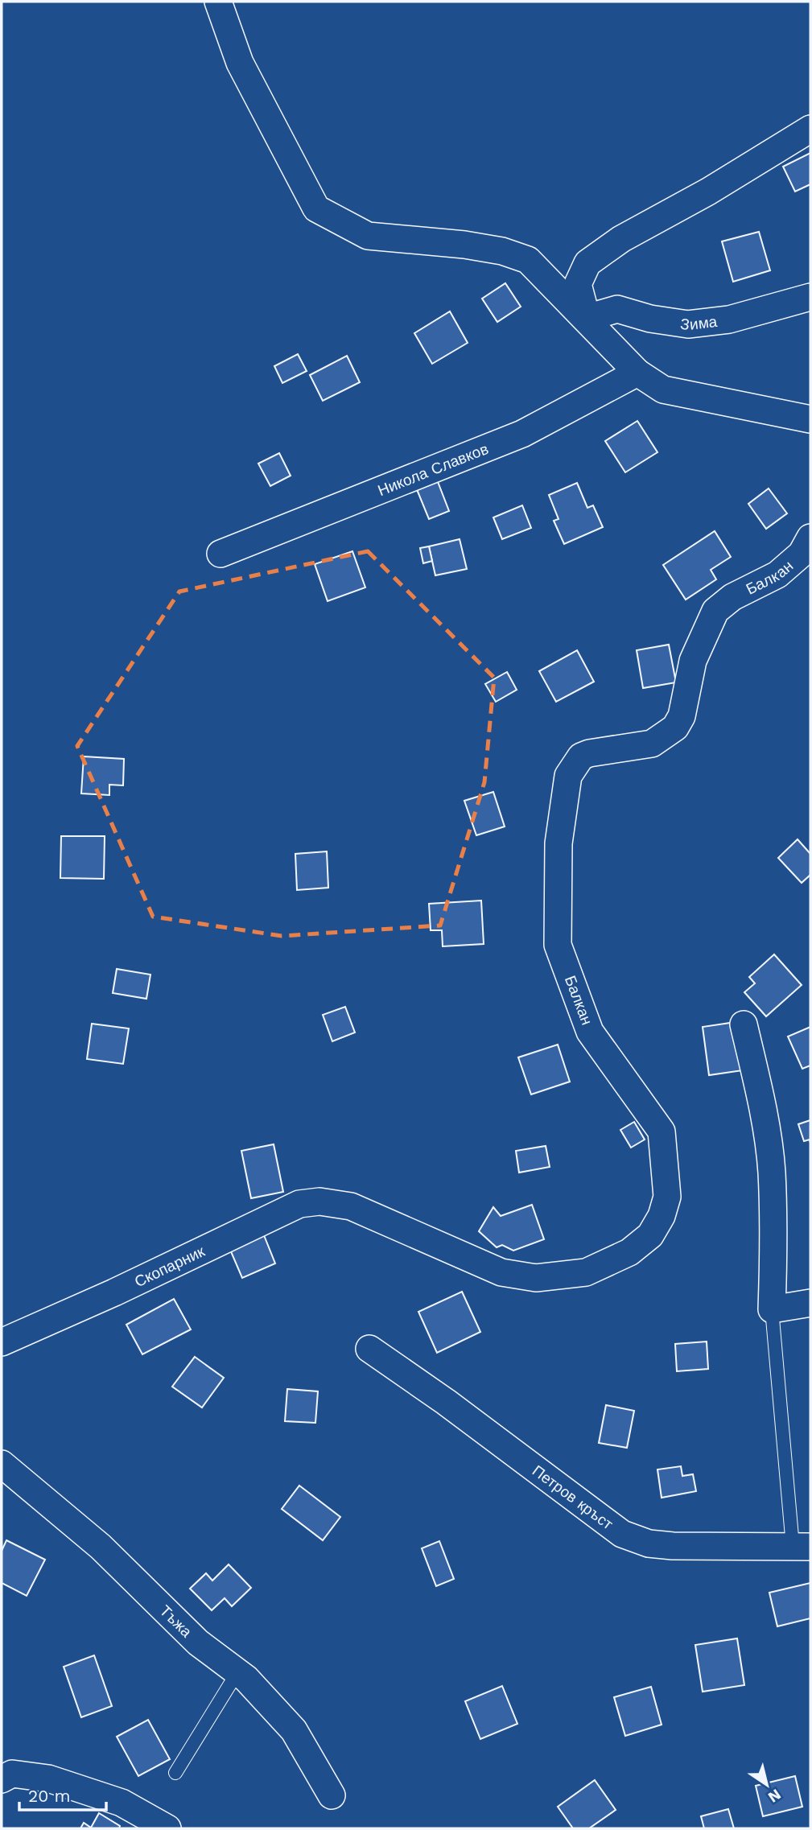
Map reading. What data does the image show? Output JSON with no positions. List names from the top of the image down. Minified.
{"streets":{"street":["Зима","Никола Славков","Балкан","Скопарник","Петров кръст","Тъжа"]},"crossings":[["Балкан","Скопарник"]],"scale_bar":"20 m","north":"bottom right"}
